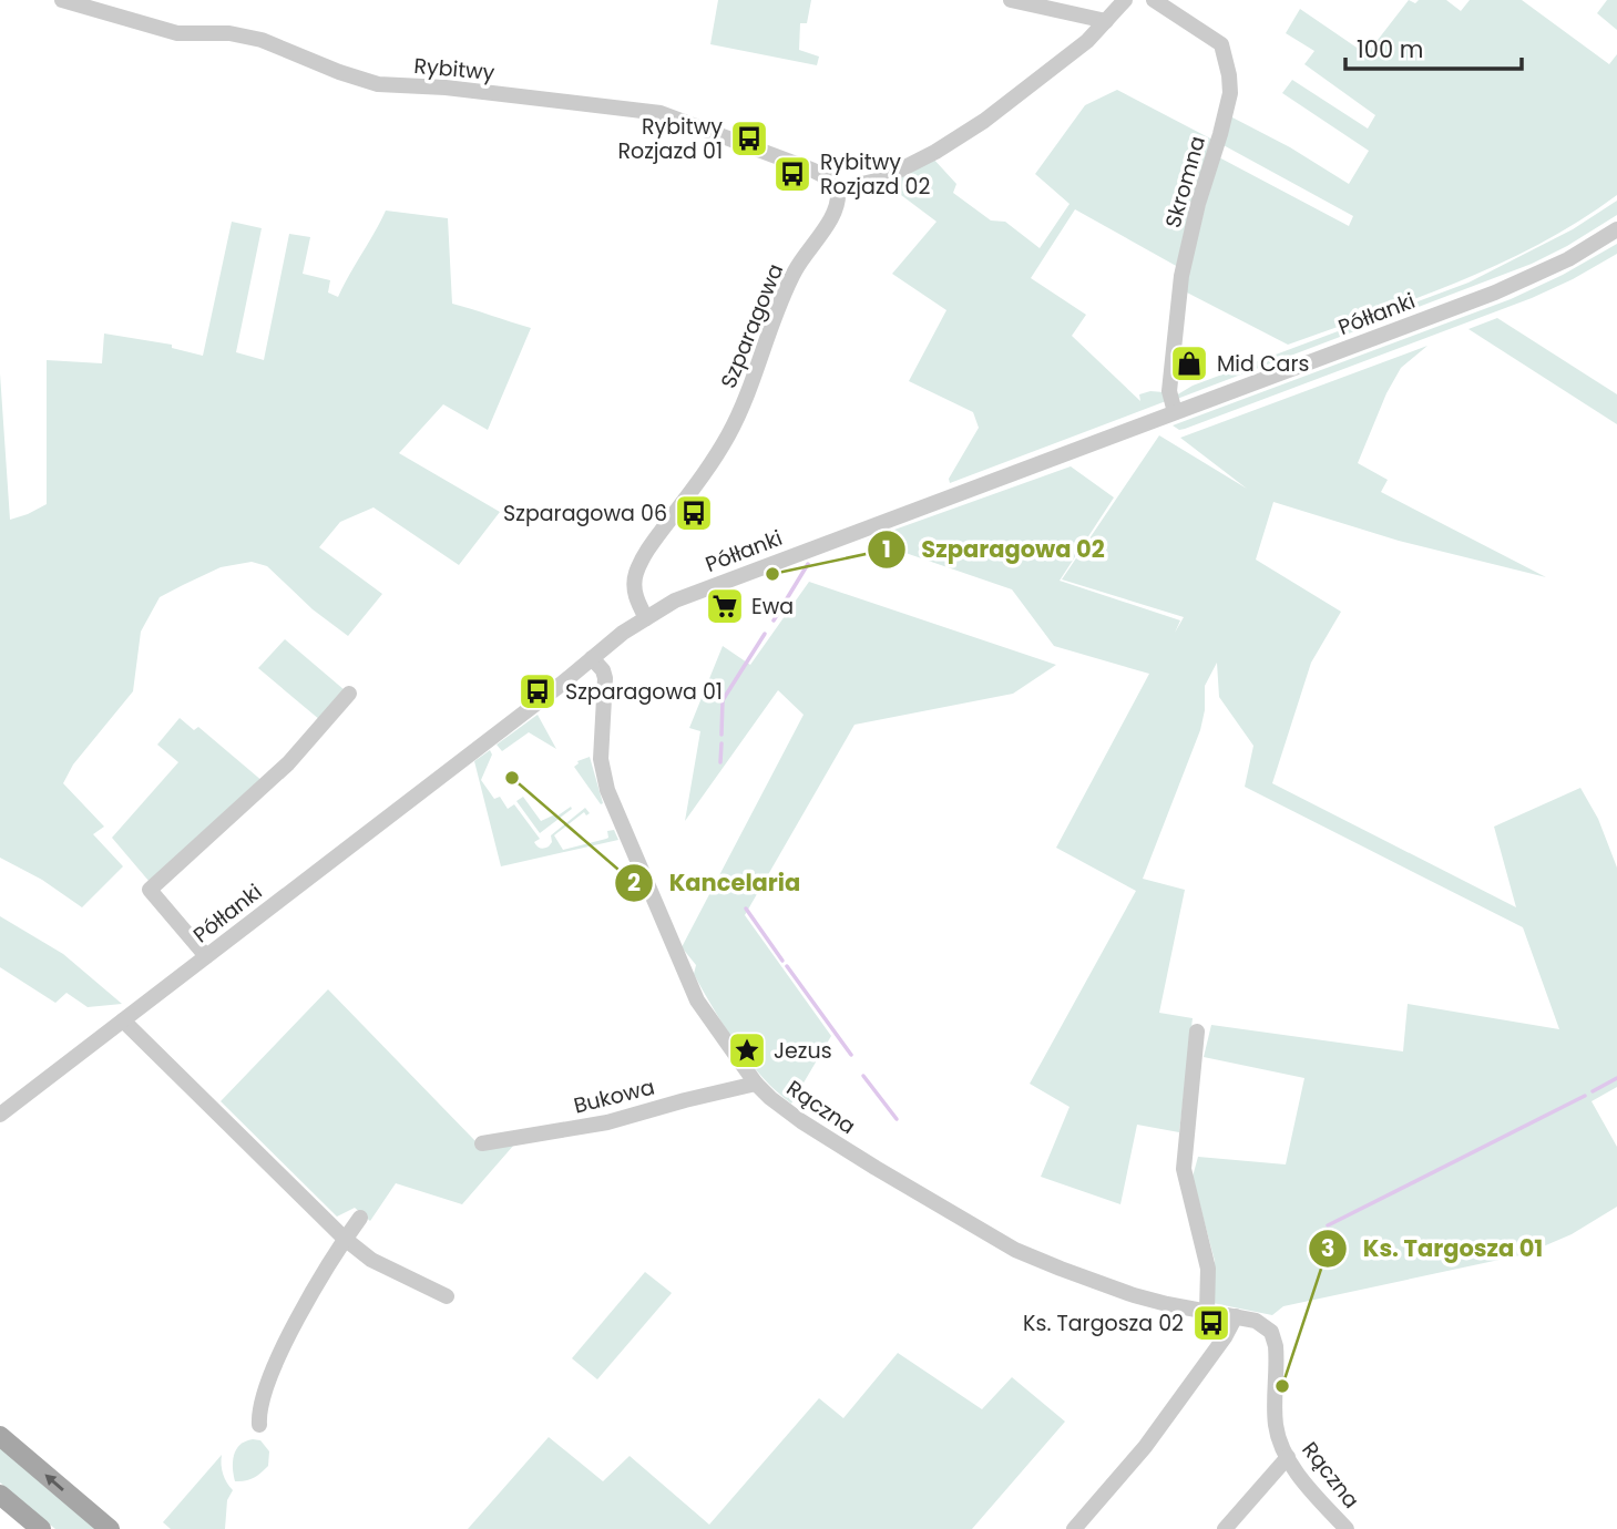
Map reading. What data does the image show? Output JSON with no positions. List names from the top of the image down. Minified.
{"streets":{"street":["Rybitwy","Skromna","Półłanki","Szparagowa","Bukowa","Rączna"]},"crossings":[["Rybitwy","Szparagowa"],["Skromna","Półłanki"],["Półłanki","Szparagowa"],["Półłanki","Rączna"],["Bukowa","Rączna"]],"places":{"bus stop":["Rybitwy Rozjazd 01","Rybitwy Rozjazd 02","Szparagowa 06","Szparagowa 01","Ks. Targosza 02"],"shop":["Mid Cars"],"other":["Szparagowa 02","Kancelaria","Ks. Targosza 01"],"supermarket":["Ewa"],"place":["Jezus"]},"scale_bar":"100 m"}
